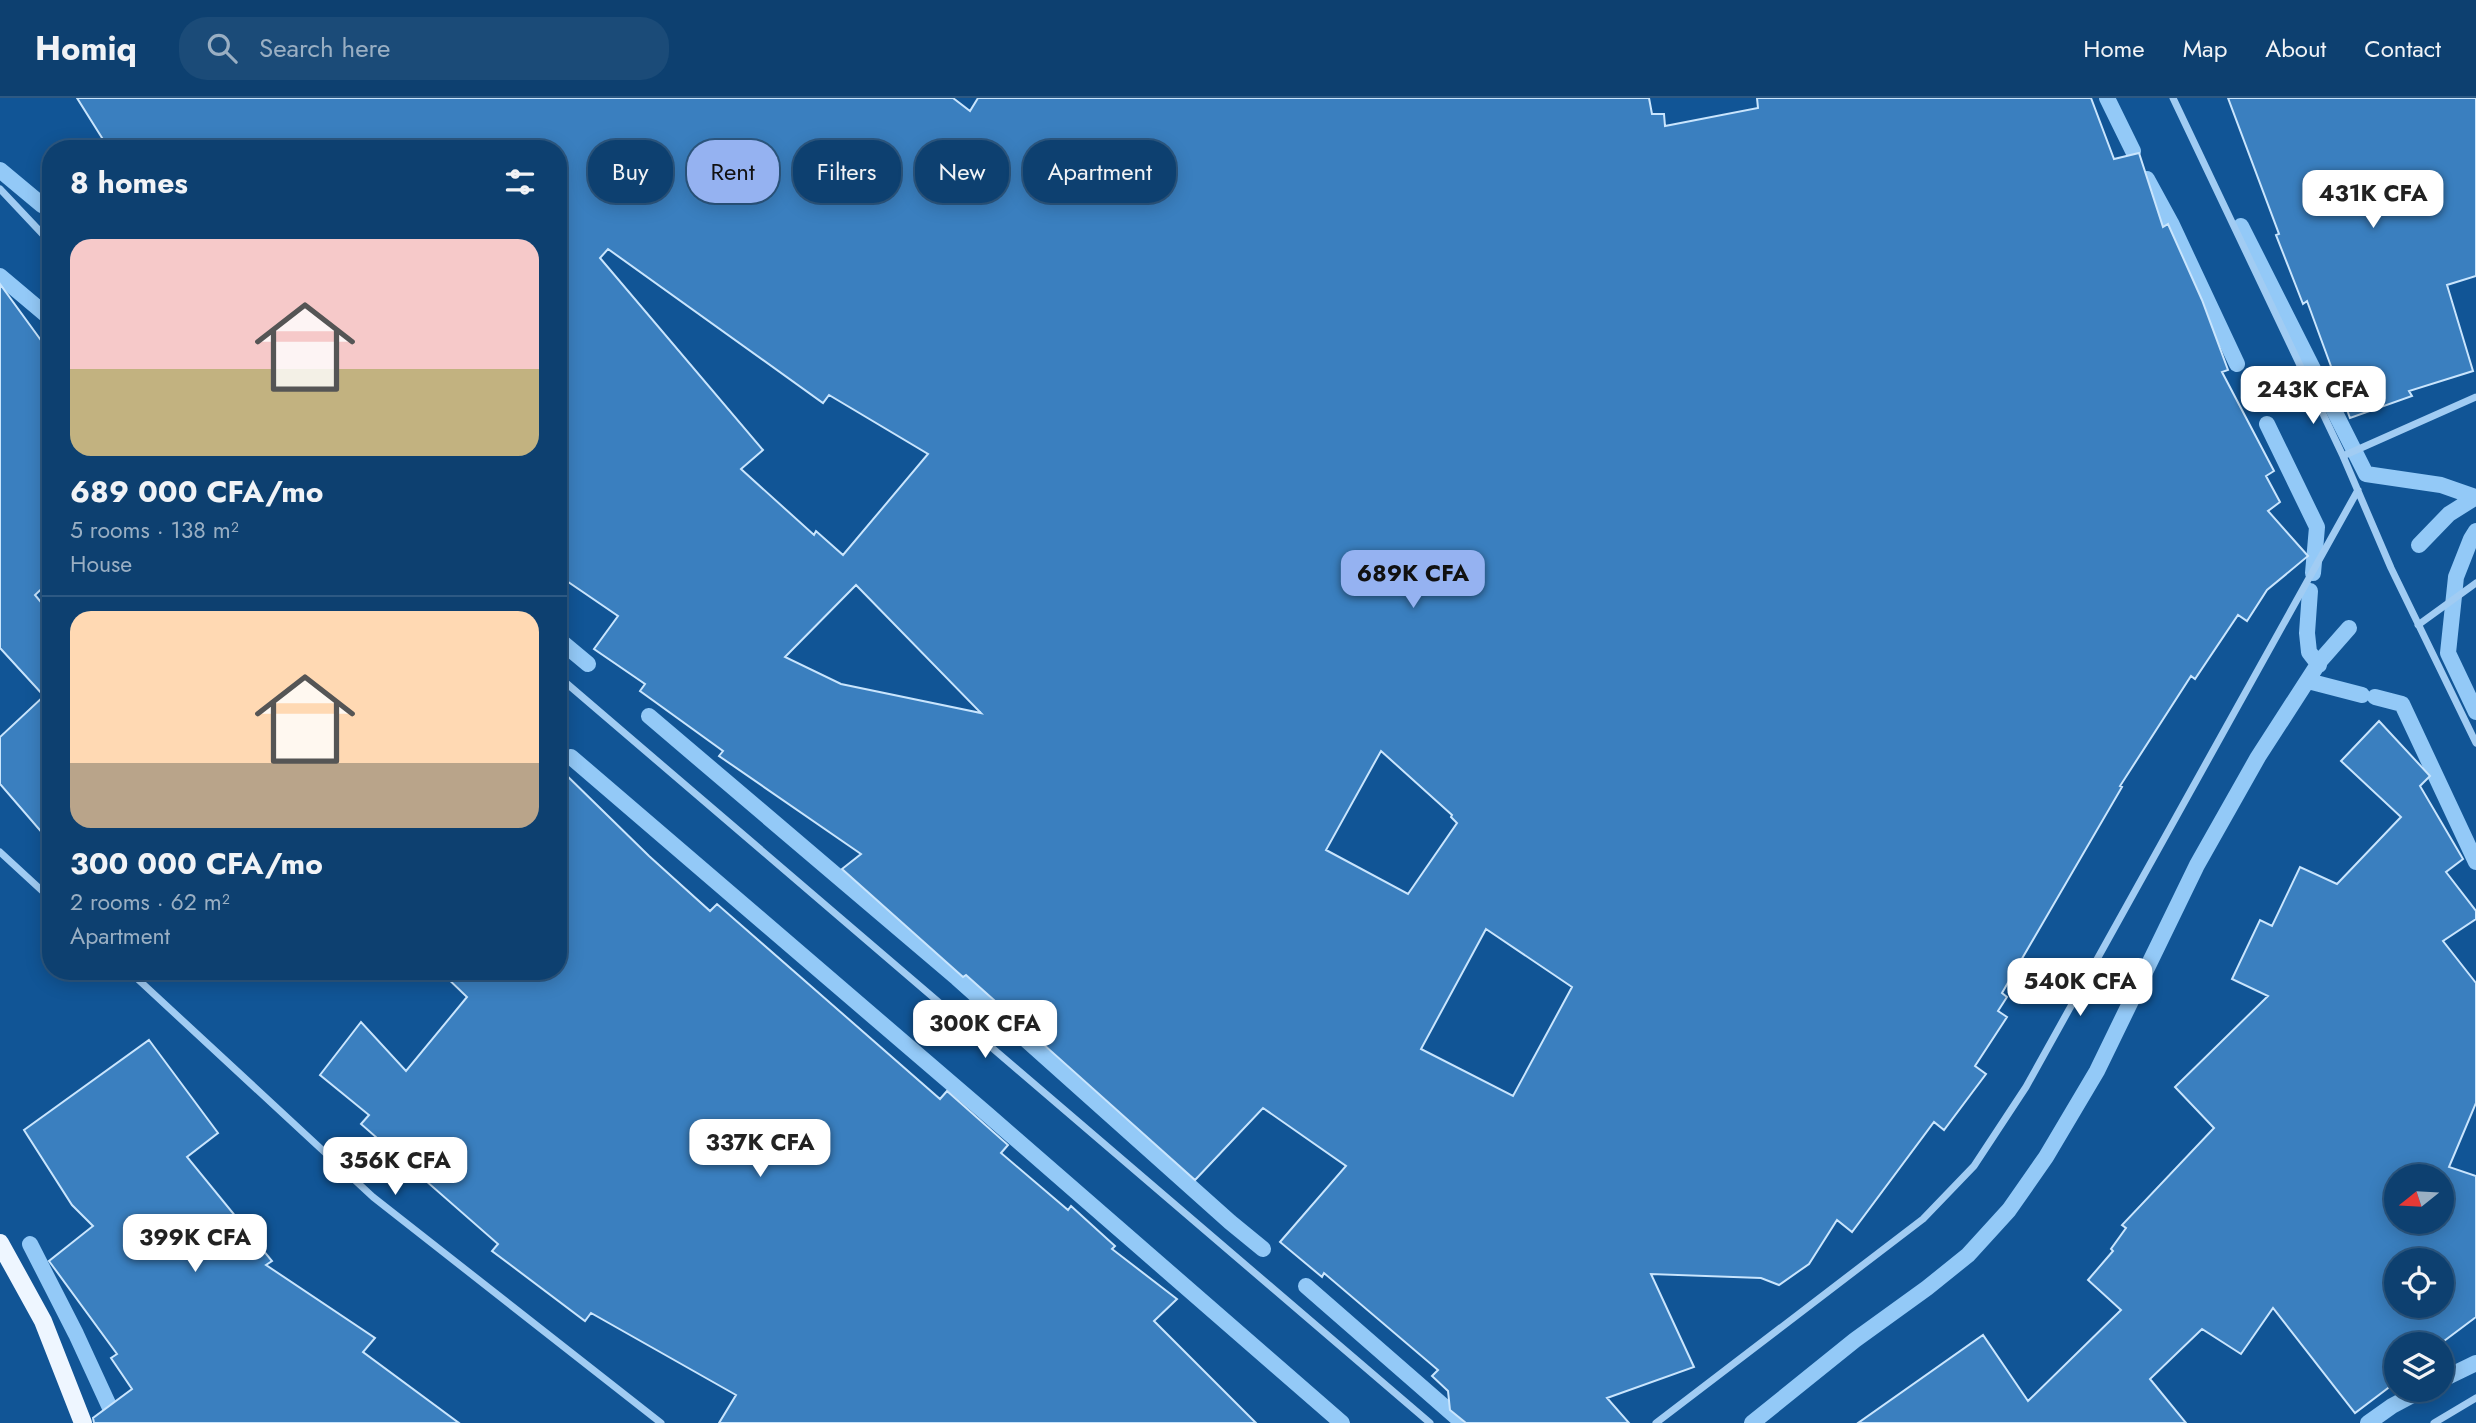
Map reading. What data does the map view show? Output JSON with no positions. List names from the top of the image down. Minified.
{"north":"left","page":{"header":"Homiq","search":"Search here","nav":["Home","Map","About","Contact"],"chip":["Buy","Rent","Filters","New","Apartment"],"heading":"8 homes","price":["431K CFA","243K CFA","689K CFA","540K CFA","300K CFA","337K CFA","356K CFA","399K CFA"],"list":[{"name":"689 000 CFA/mo","note":"5 rooms · 138 m² · House"},{"name":"300 000 CFA/mo","note":"2 rooms · 62 m² · Apartment"}]}}
